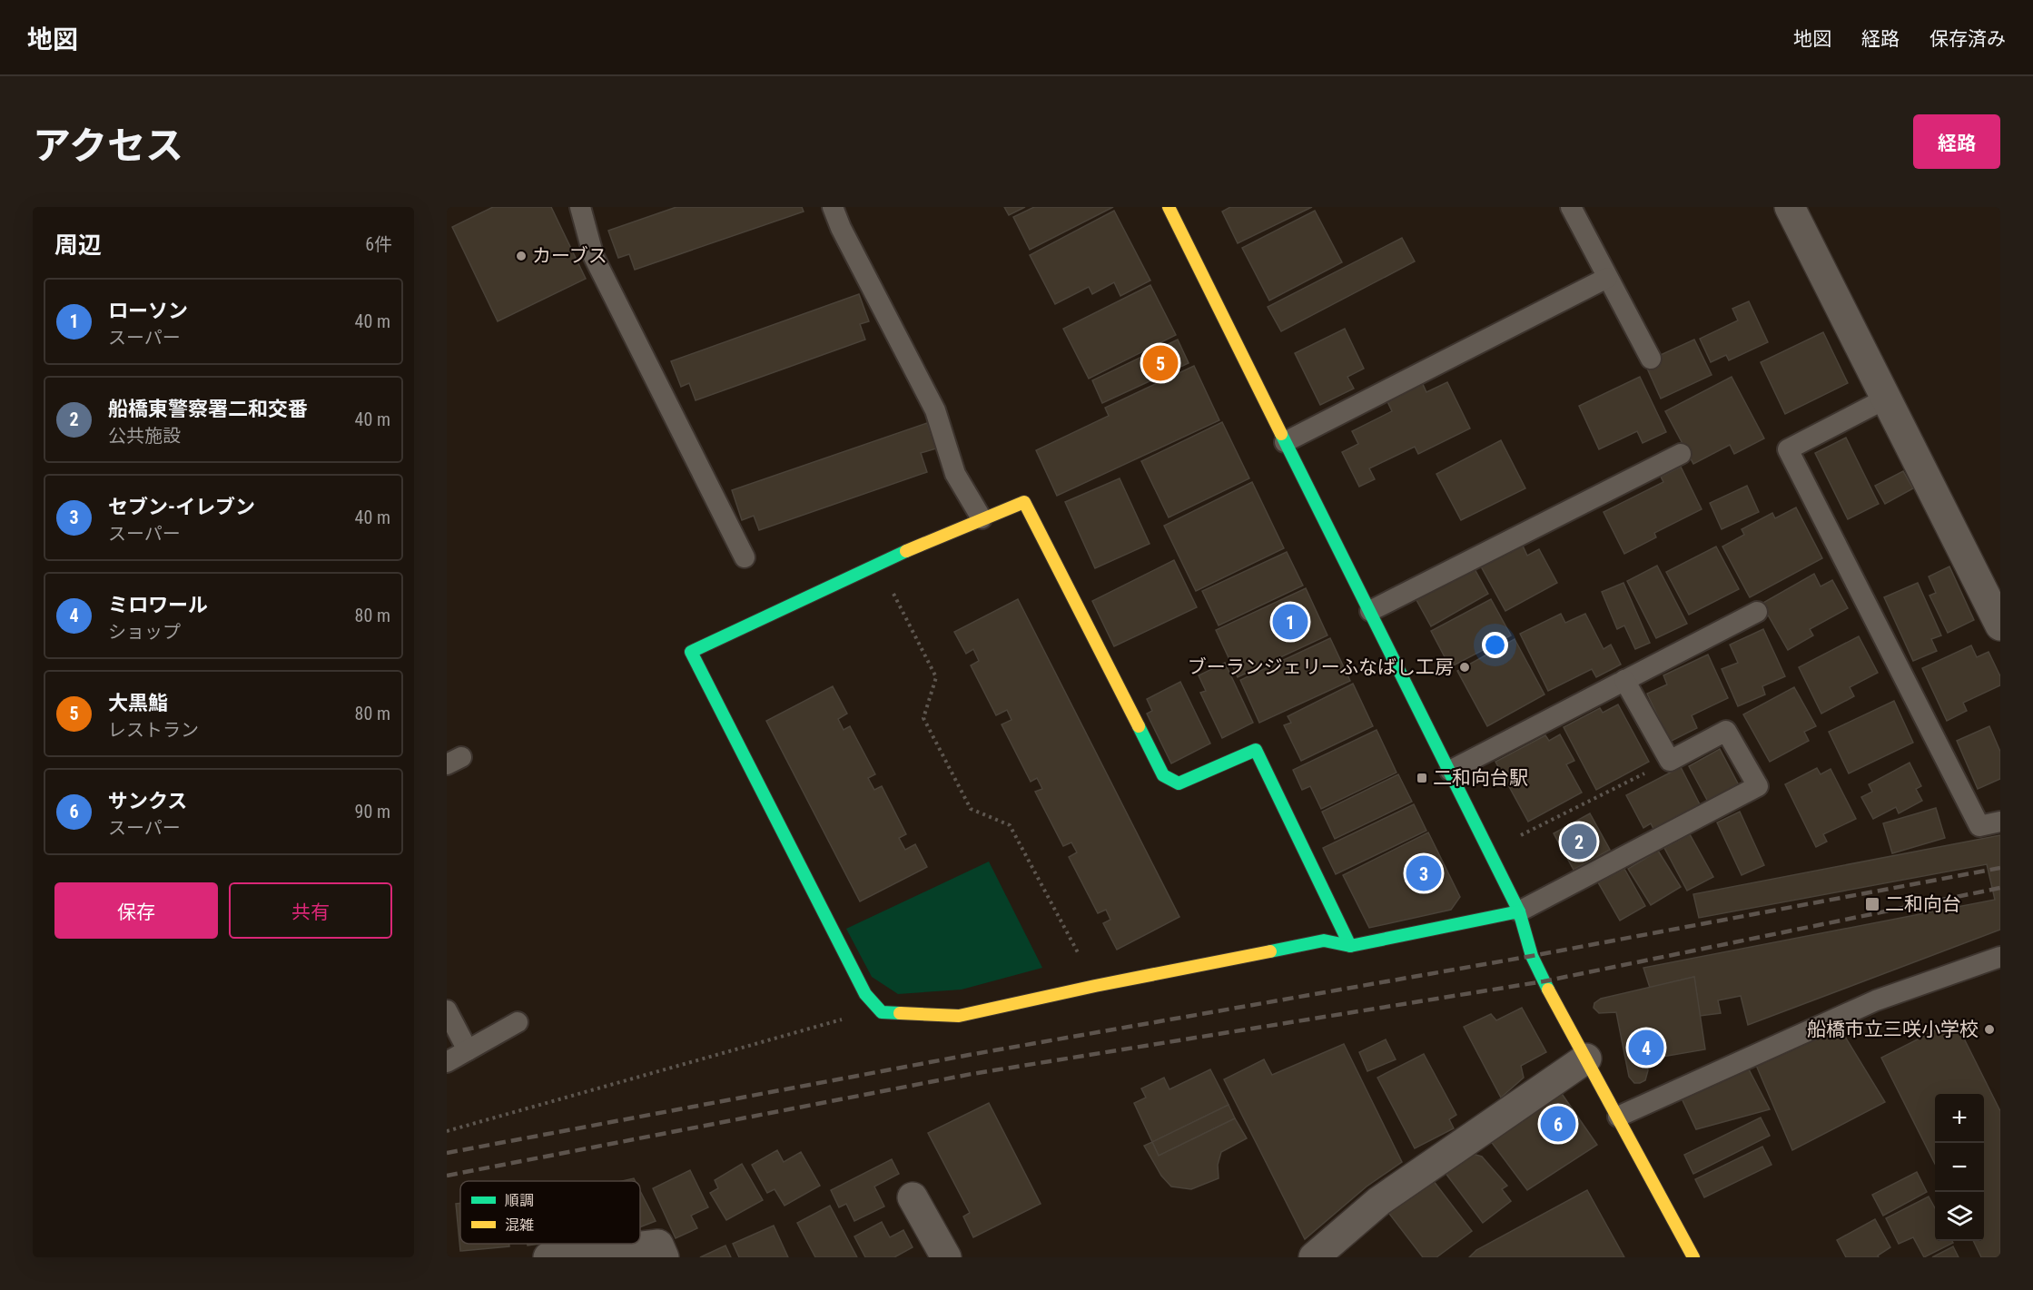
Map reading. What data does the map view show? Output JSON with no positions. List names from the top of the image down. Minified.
{"places":{"other":["カーブス","ブーランジェリーふなばし工房","船橋市立三咲小学校"],"transit":["二和向台駅","二和向台"]},"legend":["順調","混雑"],"page":{"header":"地図","nav":["地図","経路","保存済み"],"title":"アクセス","buttons":["経路",["保存","共有"]],"heading":["周辺","6件"],"list":[{"mark":"1","name":"ローソン","note":"スーパー","value":"40 m"},{"mark":"2","name":"船橋東警察署二和交番","note":"公共施設","value":"40 m"},{"mark":"3","name":"セブン-イレブン","note":"スーパー","value":"40 m"},{"mark":"4","name":"ミロワール","note":"ショップ","value":"80 m"},{"mark":"5","name":"大黒鮨","note":"レストラン","value":"80 m"},{"mark":"6","name":"サンクス","note":"スーパー","value":"90 m"}],"pins":["5","1","2","3","4","6"],"map_buttons":["+","−"]}}
